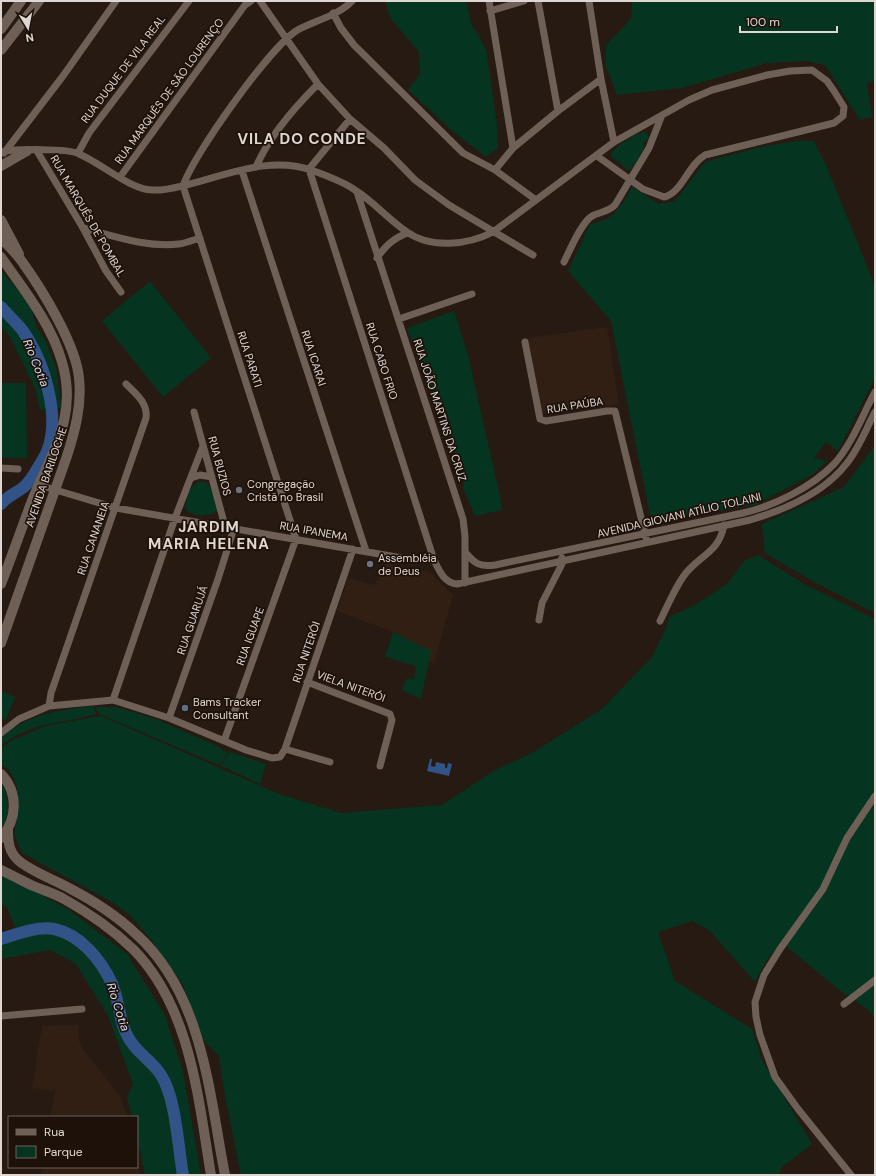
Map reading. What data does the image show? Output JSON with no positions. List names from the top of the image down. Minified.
{"streets":{"main road":["AVENIDA BARILOCHE"],"street":["RUA DUQUE DE VILA REAL","RUA MARQUÊS DE SÃO LOURENÇO","RUA MARQUÊS DE POMBAL","RUA ICARAI","RUA PARATI","RUA CABO FRIO","RUA PAÚBA","RUA JOÃO MARTINS DA CRUZ","RUA BUZIOS","AVENIDA GIOVANI ATÍLIO TOLAINI","RUA IPANEMA","RUA CANANEIA","RUA GUARUJÁ","RUA IGUAPE","RUA NITERÓI","VIELA NITERÓI"]},"crossings":[["RUA ICARAI","RUA IPANEMA"],["RUA PARATI","RUA IPANEMA"],["RUA PARATI","RUA IGUAPE"],["RUA CABO FRIO","RUA IPANEMA"],["RUA PAÚBA","AVENIDA GIOVANI ATÍLIO TOLAINI"],["RUA JOÃO MARTINS DA CRUZ","AVENIDA GIOVANI ATÍLIO TOLAINI"],["RUA BUZIOS","RUA IPANEMA"],["AVENIDA BARILOCHE","RUA IPANEMA"],["RUA IPANEMA","RUA CANANEIA"],["RUA IPANEMA","RUA GUARUJÁ"],["RUA IPANEMA","RUA IGUAPE"],["RUA IPANEMA","RUA NITERÓI"],["RUA IGUAPE","RUA NITERÓI"],["RUA NITERÓI","VIELA NITERÓI"]],"districts":["VILA DO CONDE","JARDIM MARIA HELENA"],"water":["Rio Cotia"],"places":["Congregação Cristã no Brasil","Assembléia de Deus","Bams Tracker Consultant"],"legend":["Rua","Parque"],"scale_bar":"100 m","north":"bottom"}
